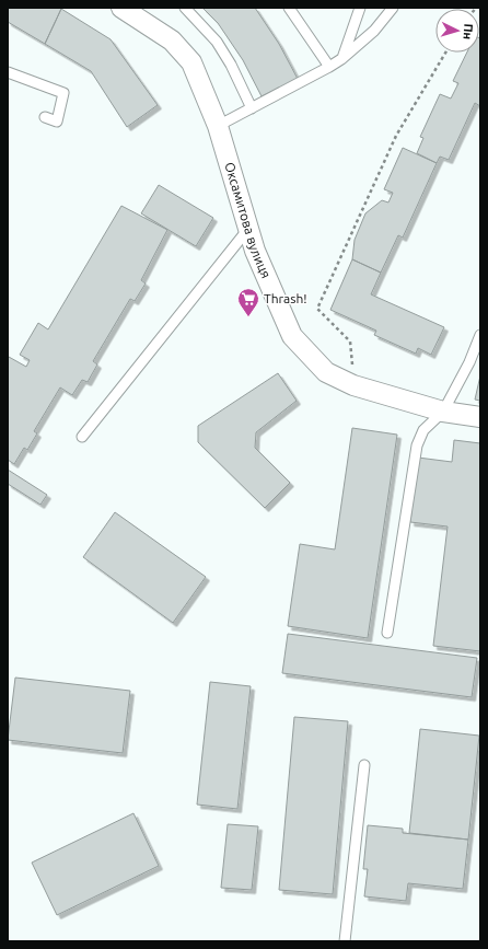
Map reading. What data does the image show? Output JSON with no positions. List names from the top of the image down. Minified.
{"streets":{"street":["Оксамитова вулиця"]},"places":{"supermarket":["Thrash!"]},"north":"right"}
